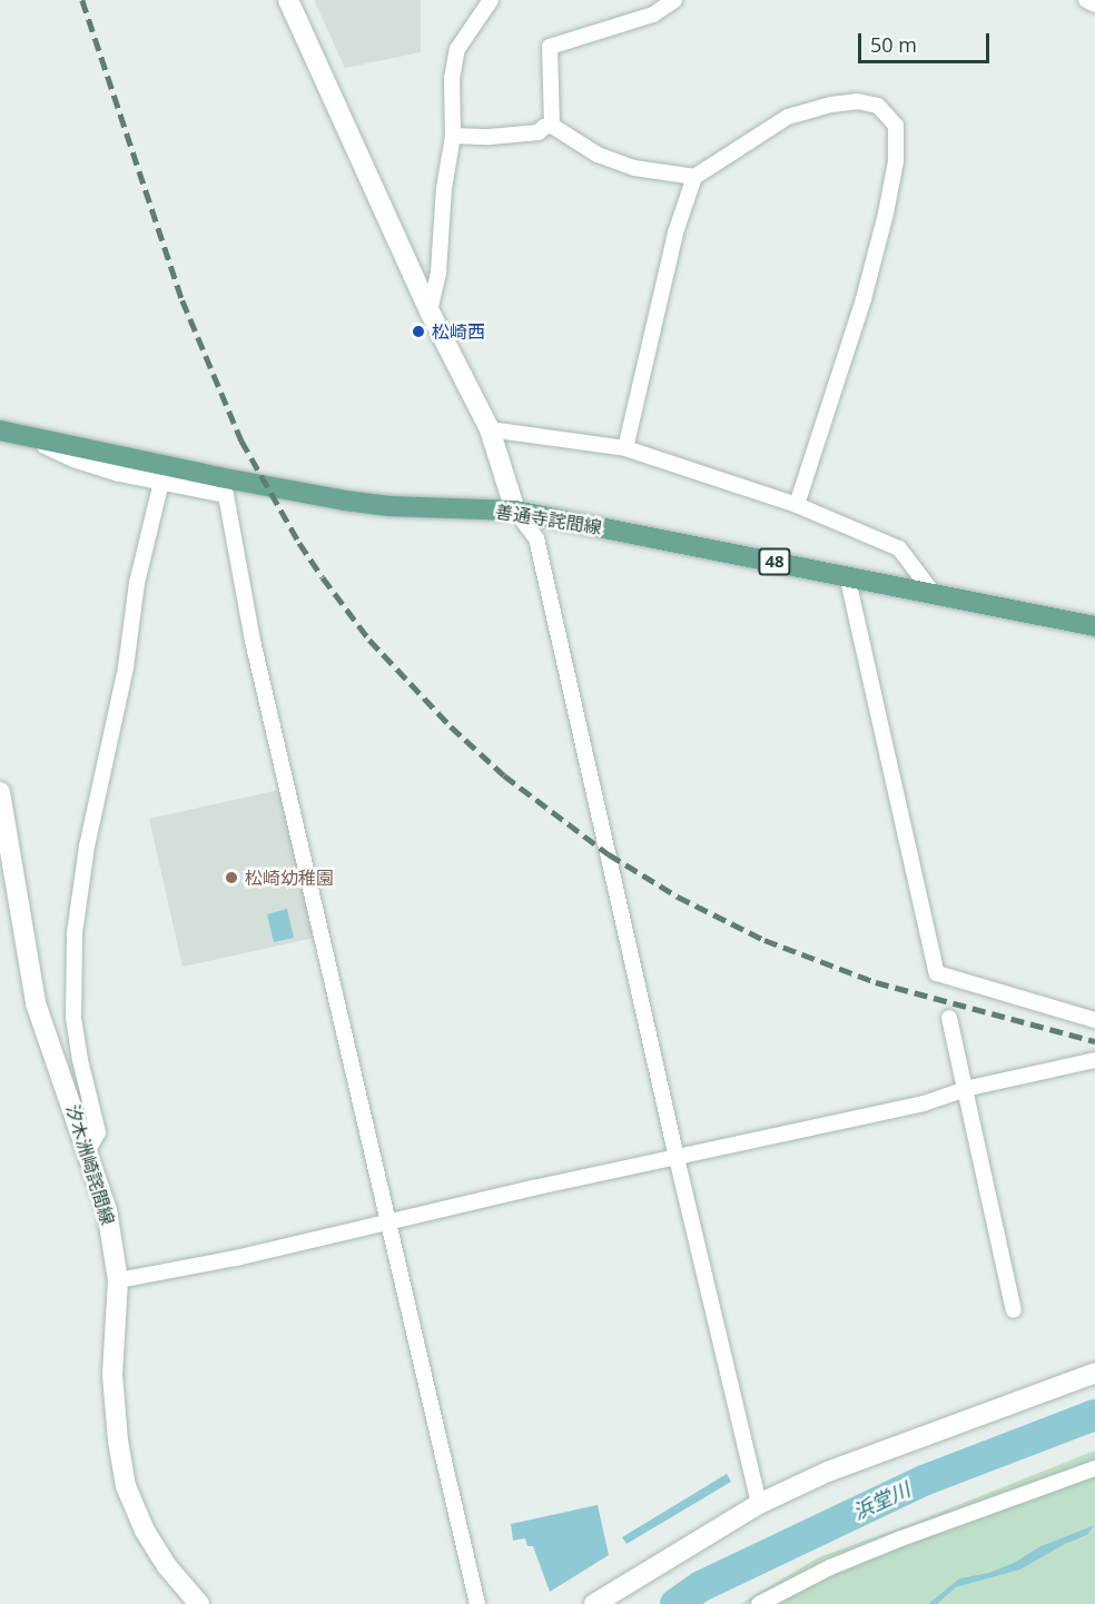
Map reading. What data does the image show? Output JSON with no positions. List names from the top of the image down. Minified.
{"streets":{"main road":["善通寺詫間線","48"],"street":["汐木洲崎詫間線"]},"water":["浜堂川"],"places":["松崎西","松崎幼稚園"],"scale_bar":"50 m"}
